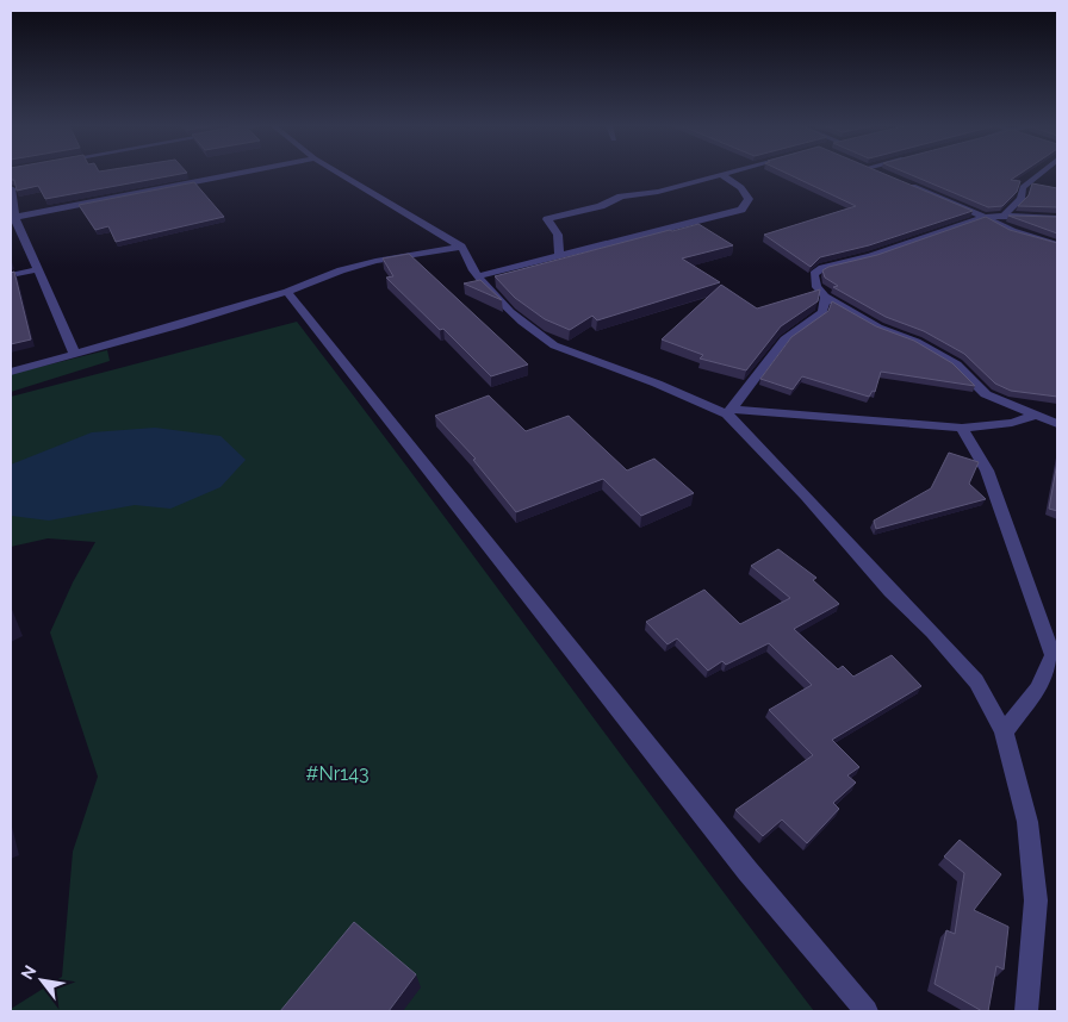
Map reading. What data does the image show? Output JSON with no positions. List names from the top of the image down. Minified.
{"parks":["#Nr143"],"north":"top left"}
